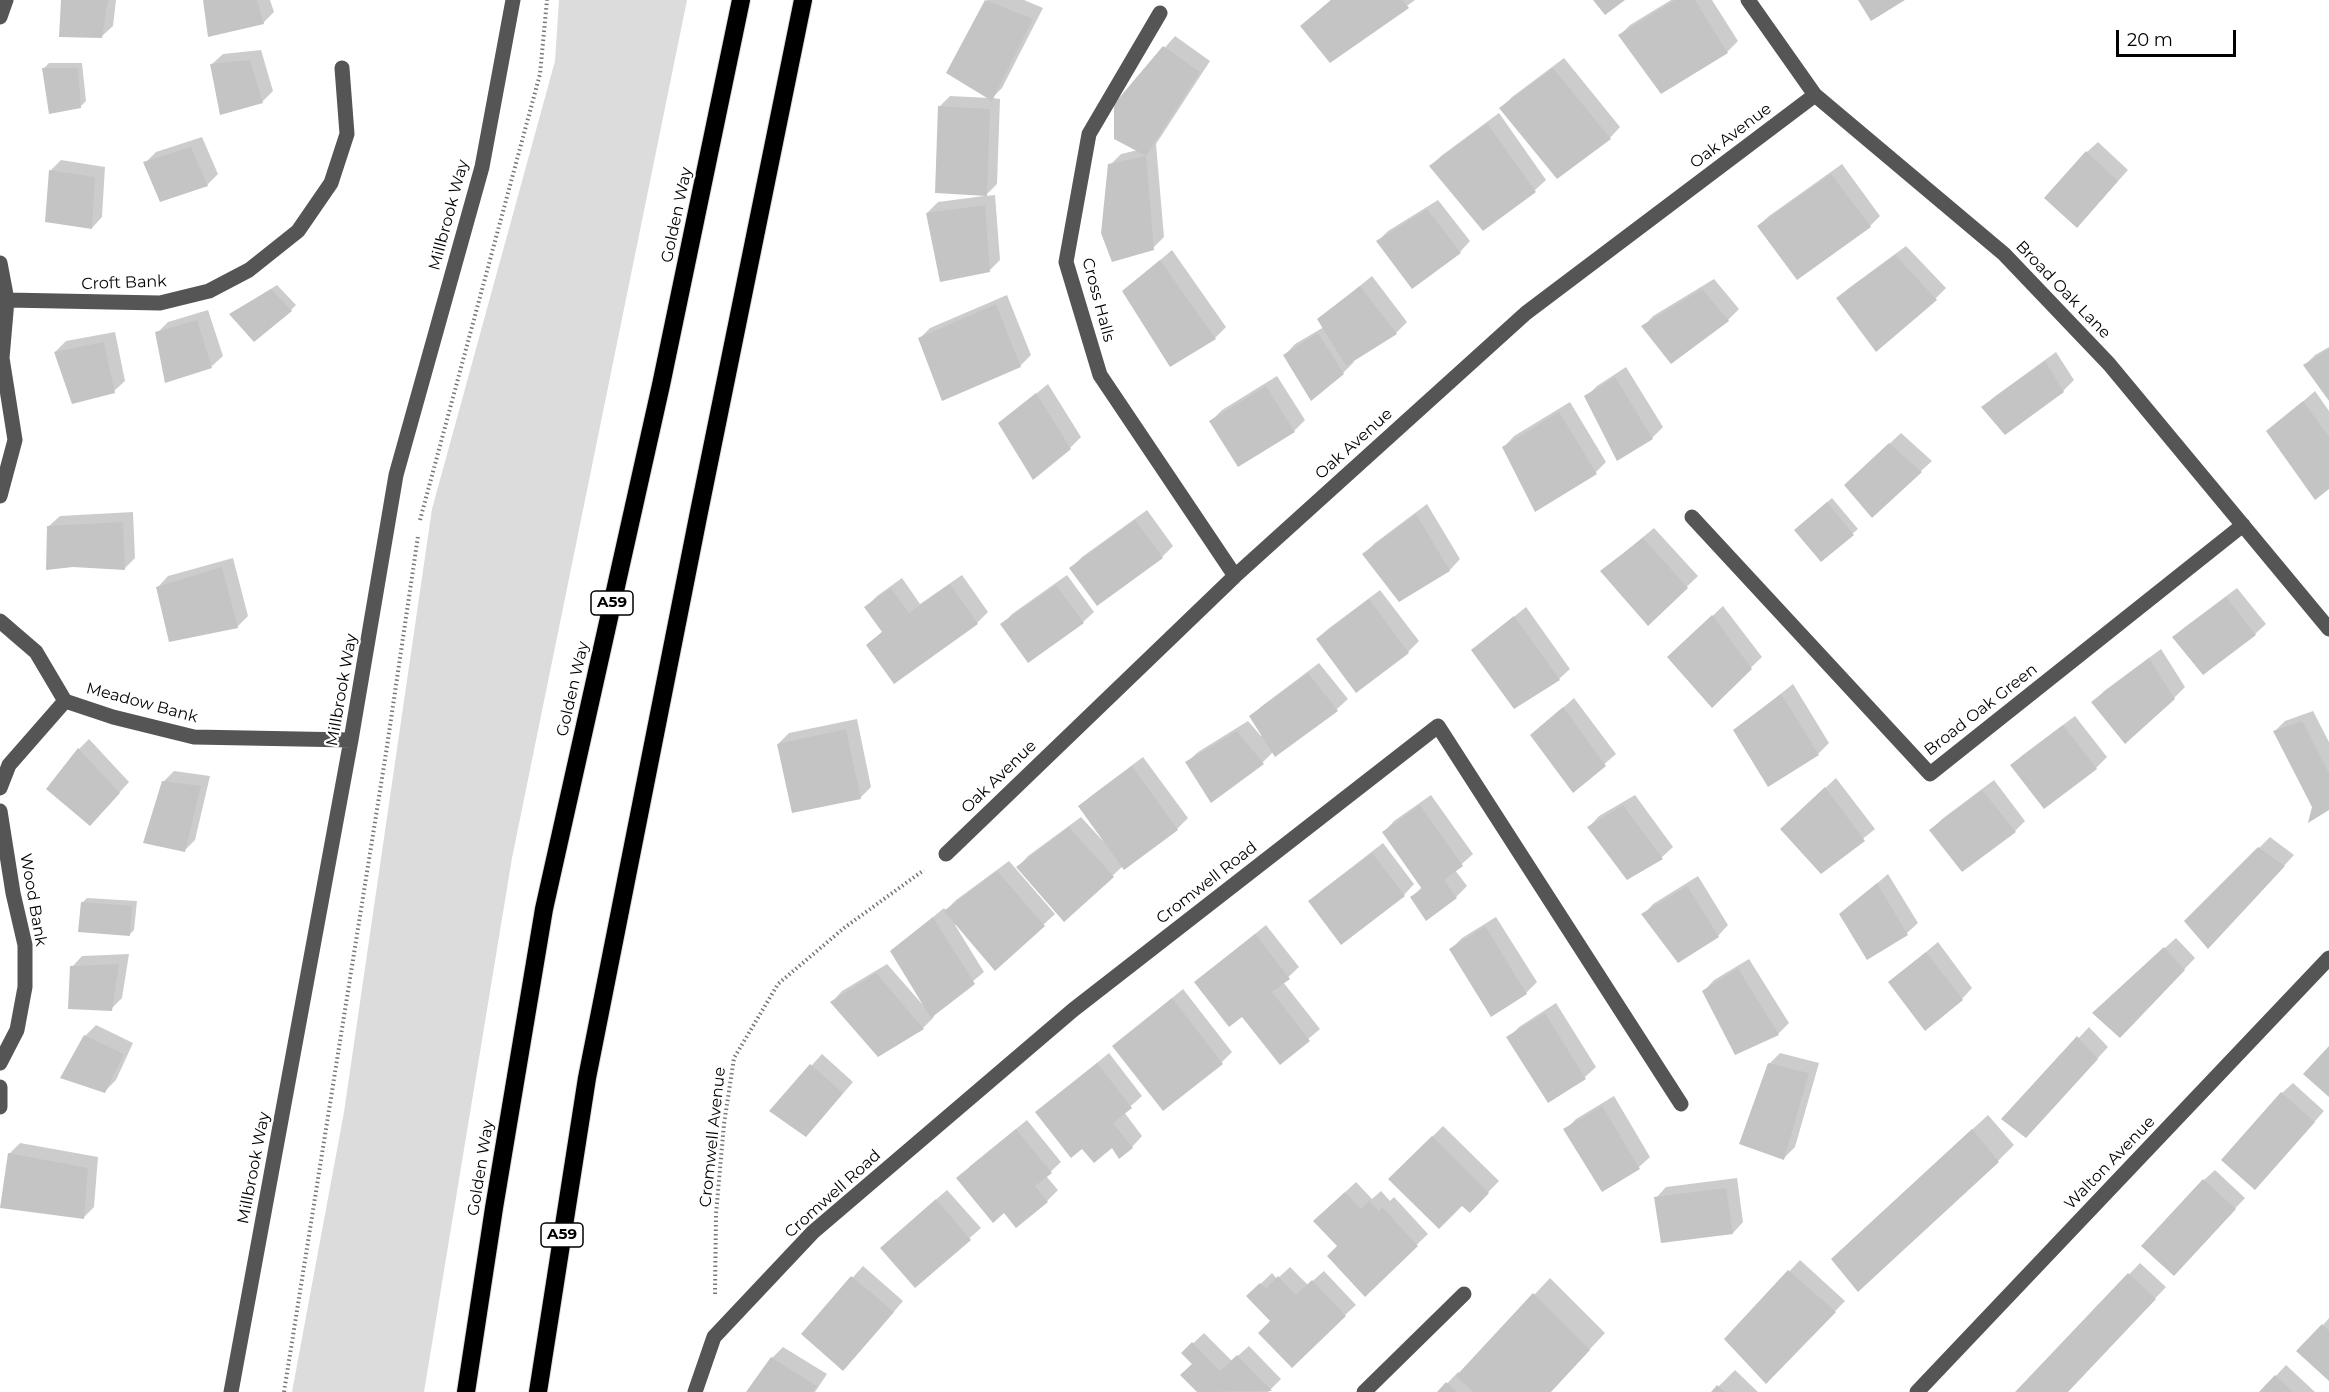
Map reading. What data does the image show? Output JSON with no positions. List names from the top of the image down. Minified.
{"streets":{"highway":["Golden Way","A59"],"street":["Oak Avenue","Millbrook Way","Croft Bank","Broad Oak Lane","Cross Halls","Meadow Bank","Broad Oak Green","Cromwell Road","Wood Bank","Walton Avenue"],"path":["Cromwell Avenue"]},"crossings":[["Oak Avenue","Broad Oak Lane"],["Oak Avenue","Cross Halls"],["Oak Avenue","Cromwell Avenue"],["Millbrook Way","Meadow Bank"],["Broad Oak Lane","Broad Oak Green"],["Cromwell Road","Cromwell Avenue"]],"scale_bar":"20 m"}
